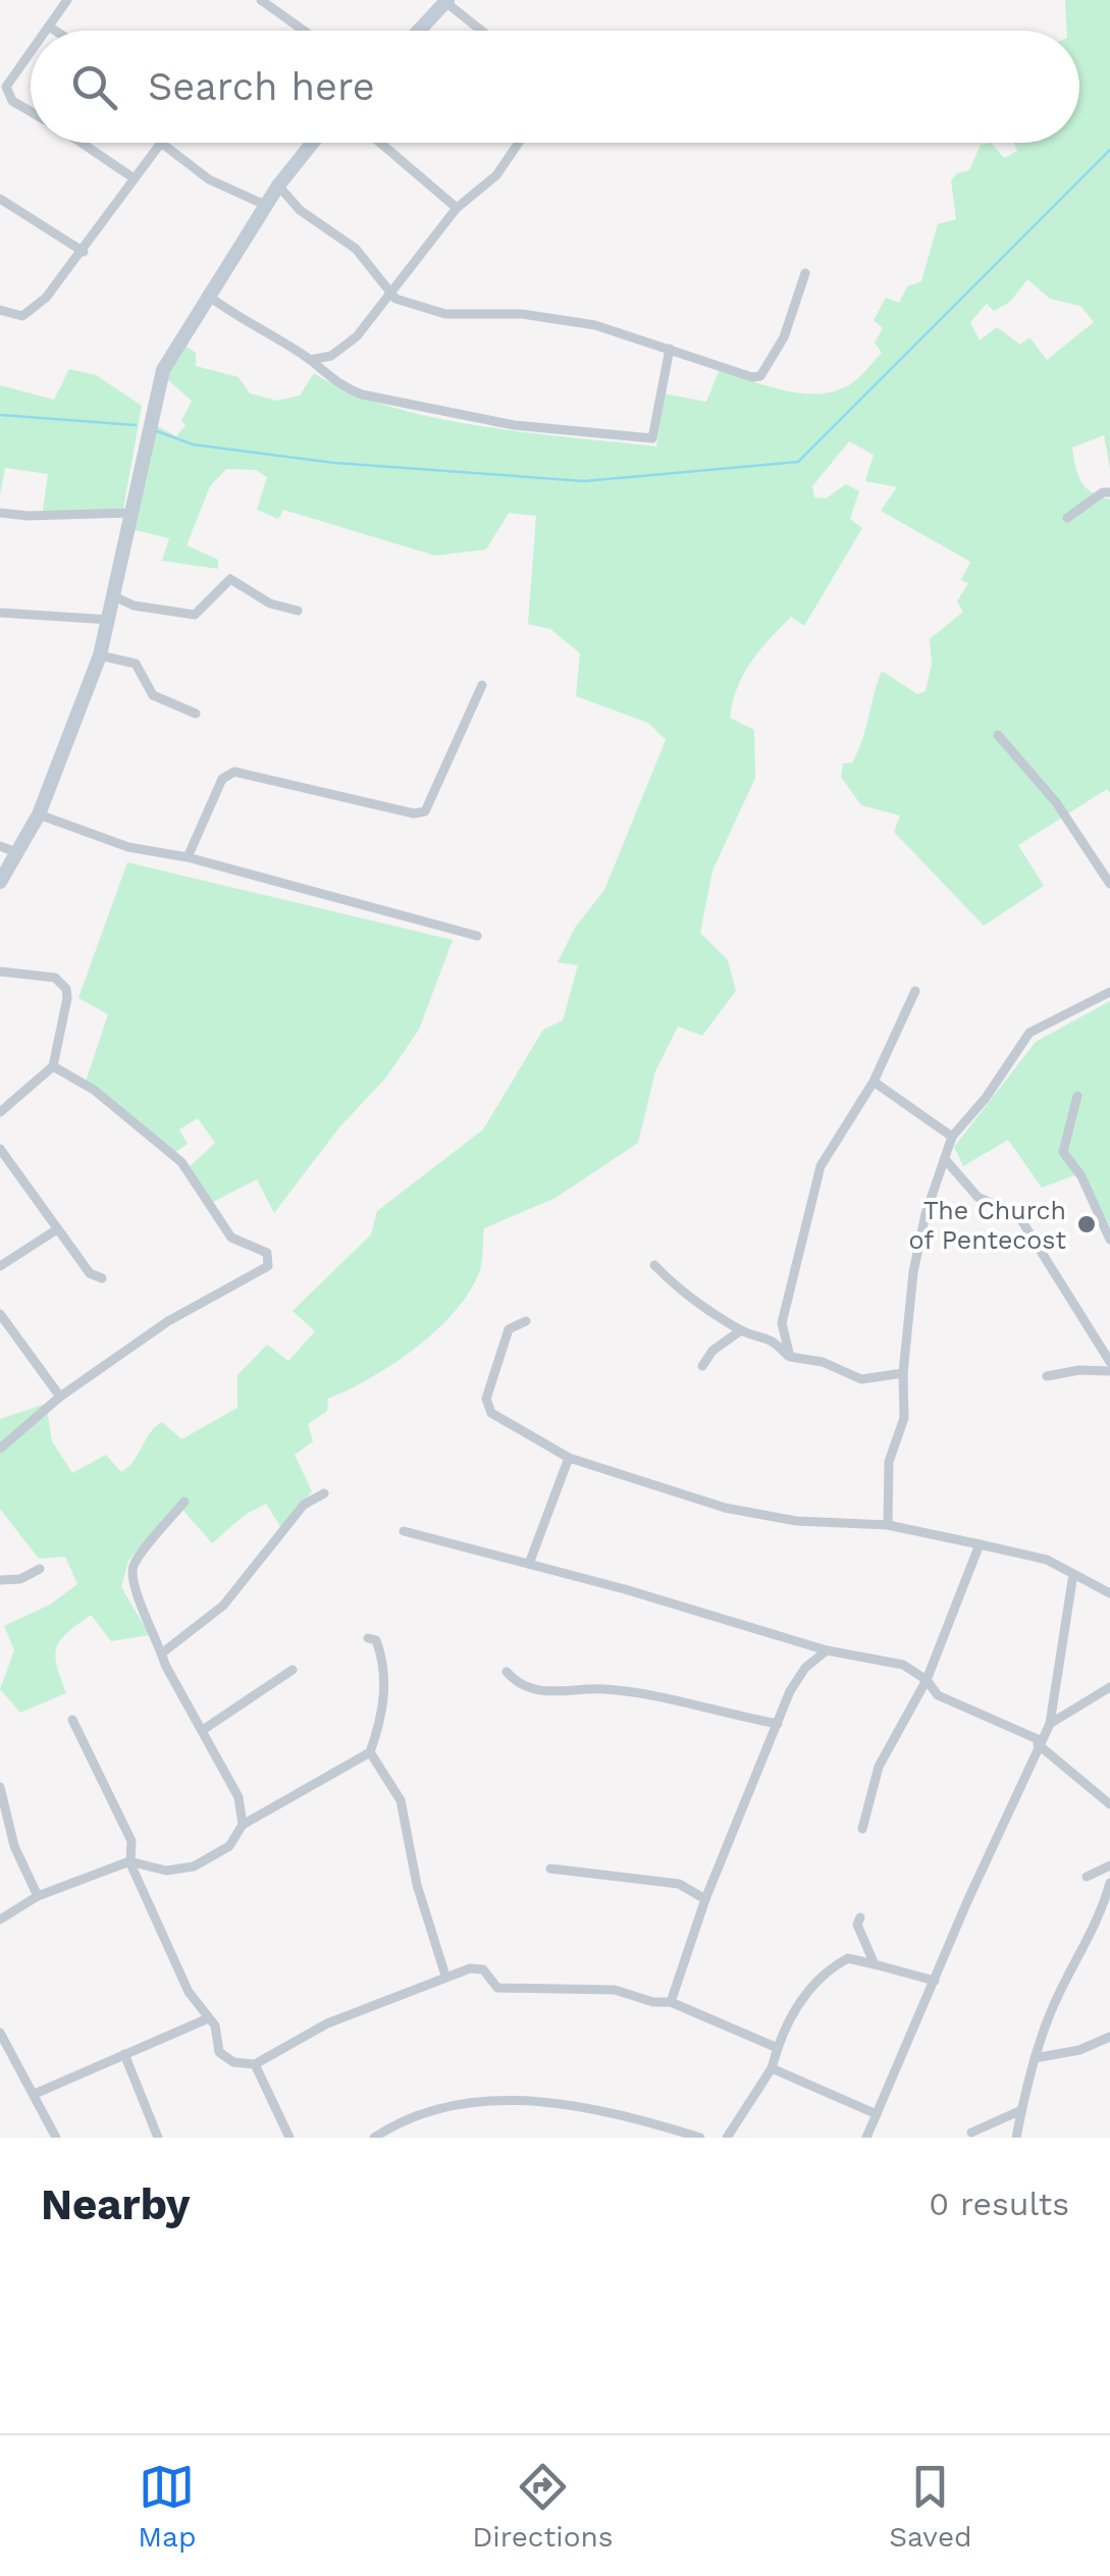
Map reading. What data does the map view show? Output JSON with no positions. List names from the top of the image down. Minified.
{"places":["The Church of Pentecost"],"page":{"search":"Search here","heading":["Nearby","0 results"],"nav":["Map","Directions","Saved"]}}
